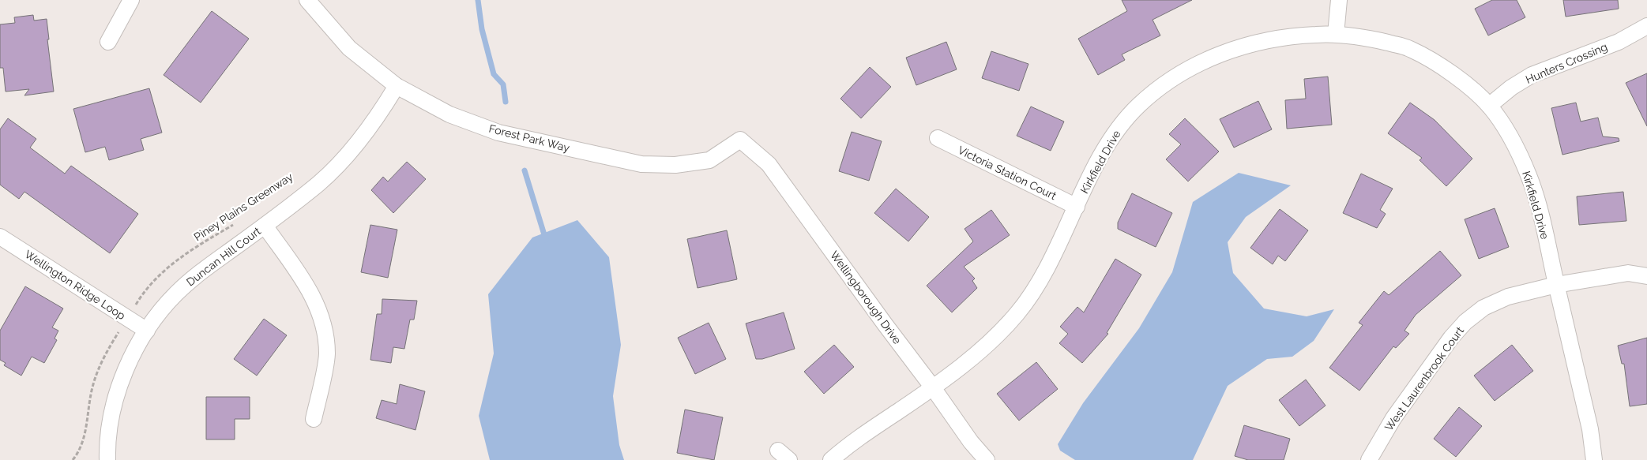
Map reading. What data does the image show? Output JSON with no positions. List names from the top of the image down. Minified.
{"streets":{"street":["Hunters Crossing","Forest Park Way","Kirkfield Drive","Victoria Station Court","Duncan Hill Court","Wellington Ridge Loop","Wellingborough Drive","West Laurenbrook Court"],"path":["Piney Plains Greenway"]},"crossings":[["Hunters Crossing","Kirkfield Drive"],["Forest Park Way","Duncan Hill Court"],["Forest Park Way","Wellingborough Drive"],["Kirkfield Drive","Victoria Station Court"],["Kirkfield Drive","Wellingborough Drive"],["Kirkfield Drive","West Laurenbrook Court"],["Duncan Hill Court","Wellington Ridge Loop"]]}
